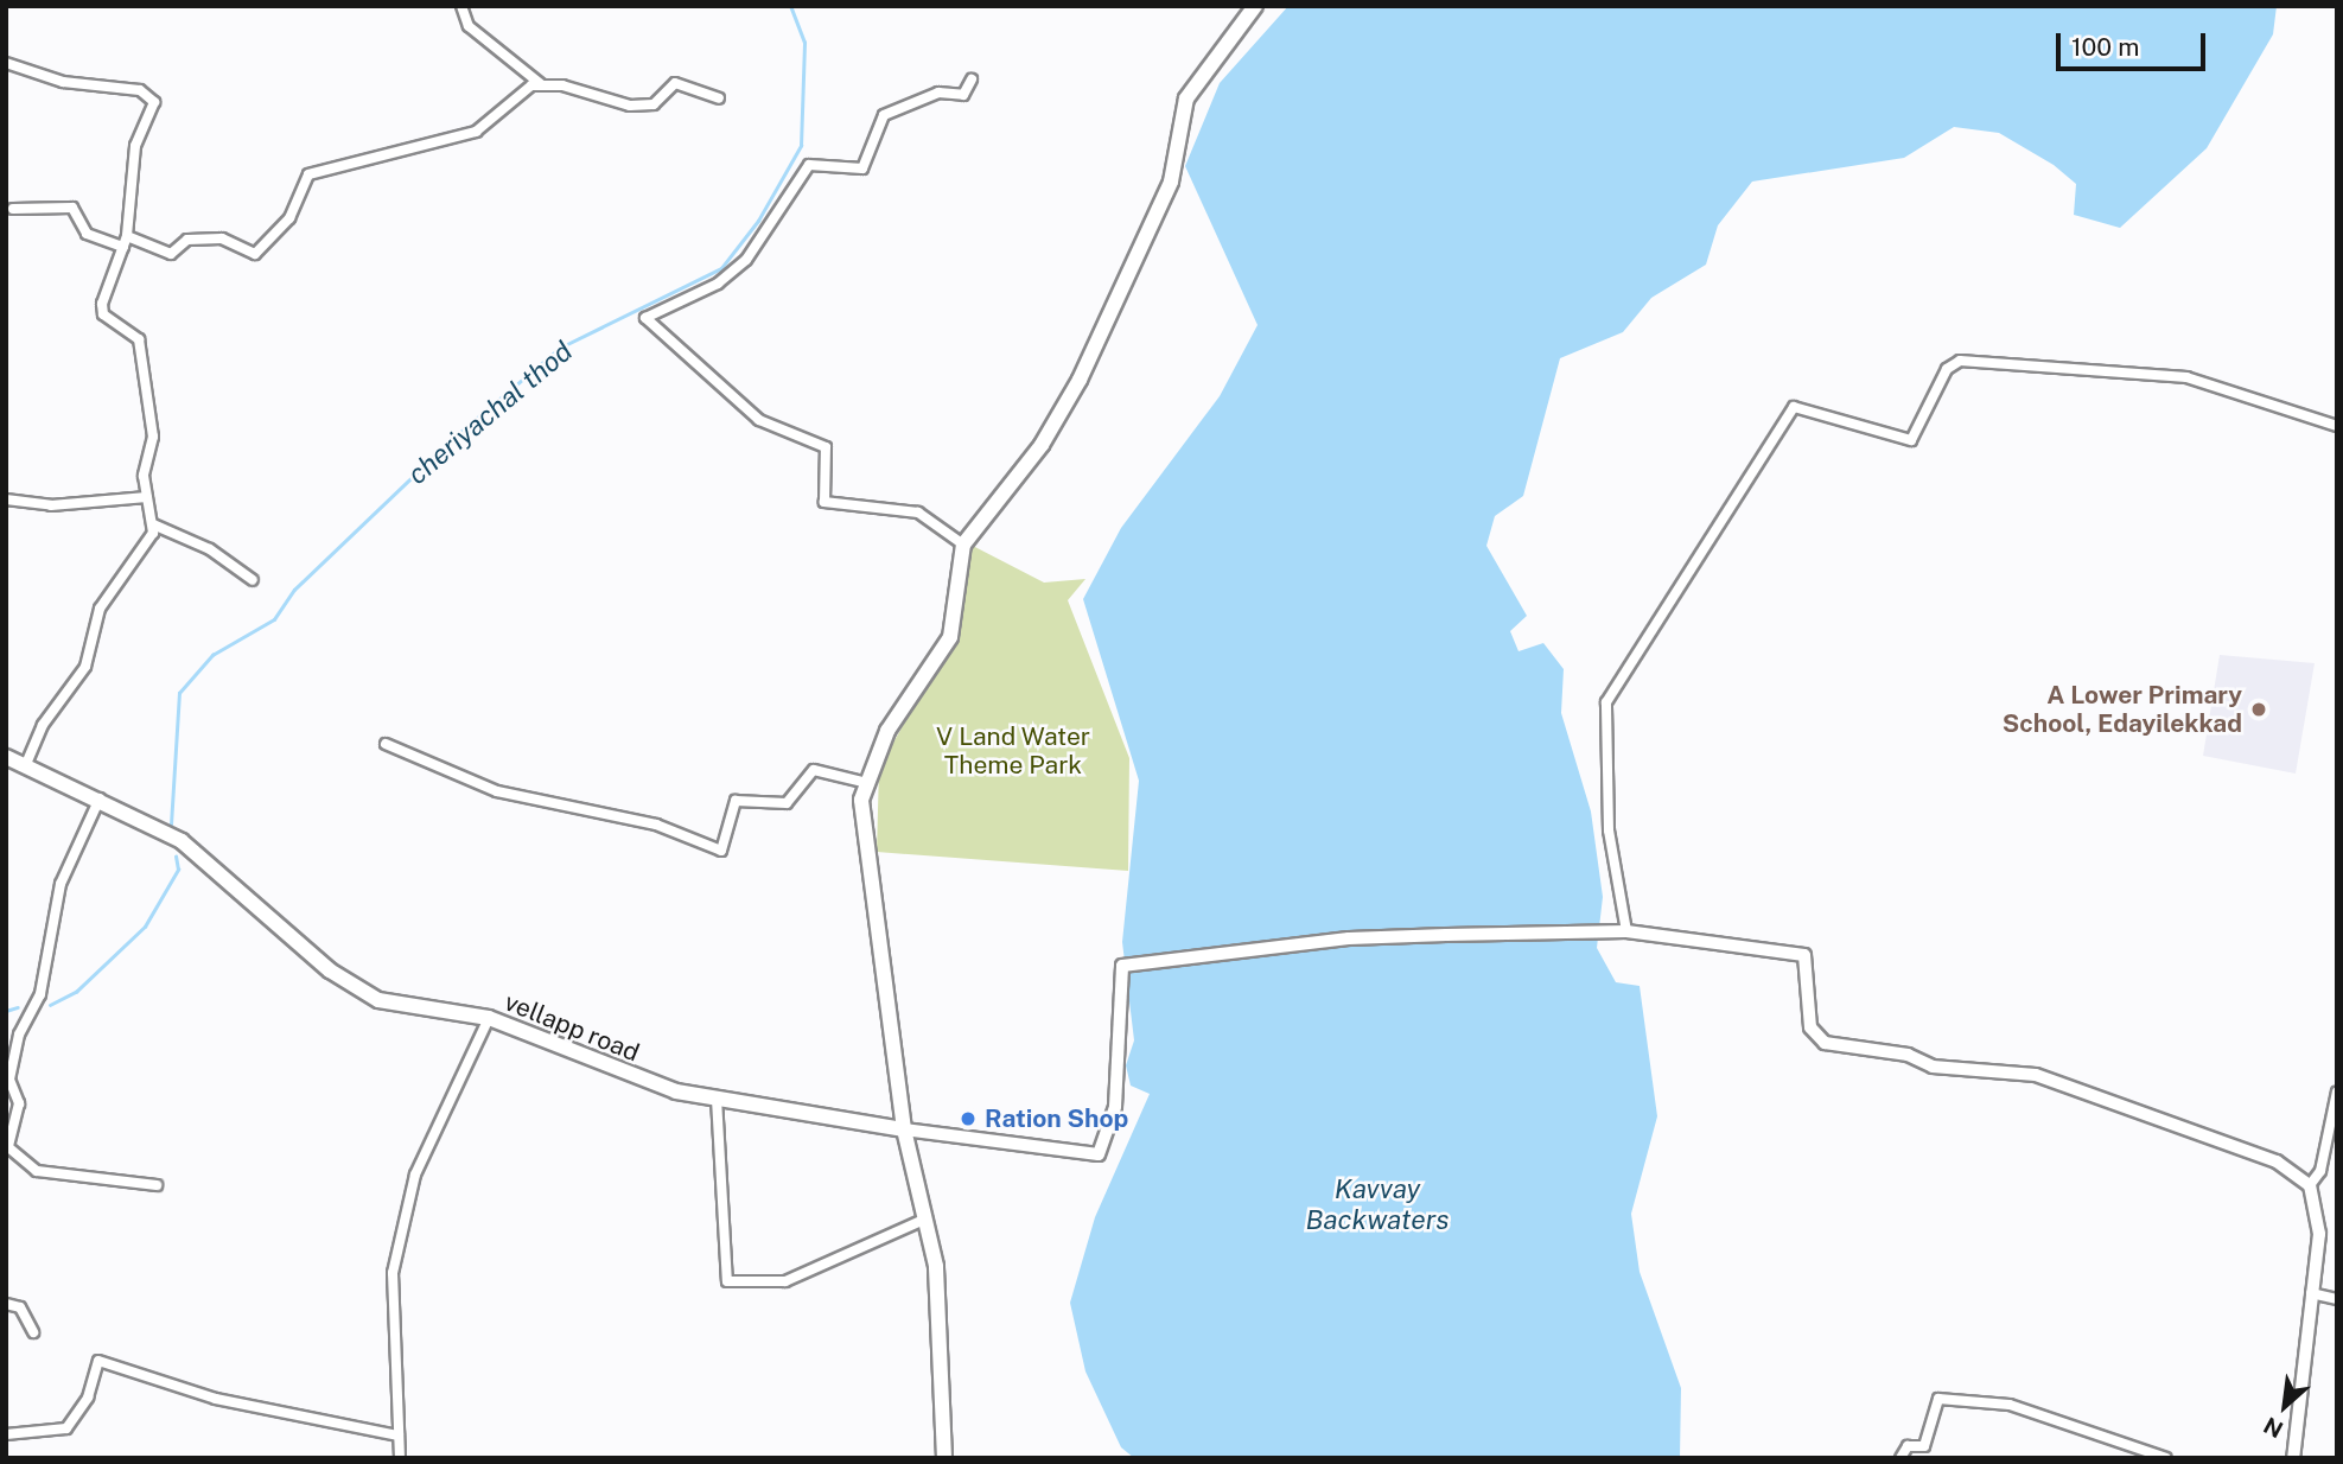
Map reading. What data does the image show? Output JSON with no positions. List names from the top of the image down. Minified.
{"streets":{"main road":["vellapp road"]},"water":["cheriyachal thod","Kavvay Backwaters"],"parks":["V Land Water Theme Park"],"places":["A Lower Primary School, Edayilekkad","Ration Shop"],"scale_bar":"100 m","north":"bottom left"}
